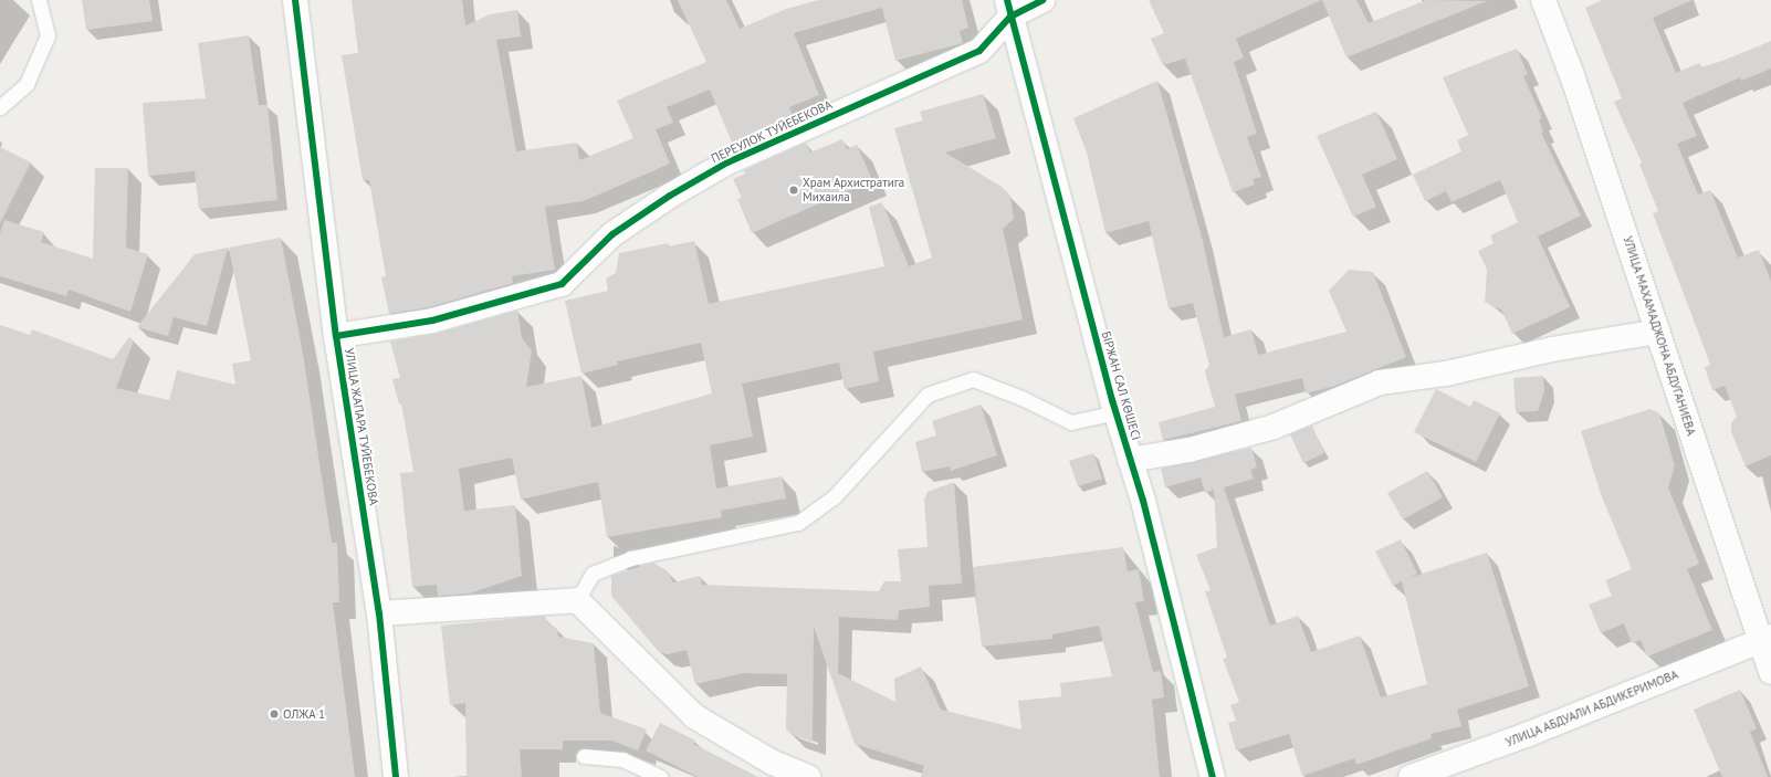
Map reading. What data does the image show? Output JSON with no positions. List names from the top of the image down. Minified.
{"streets":{"street":["ПЕРЕУЛОК ТУЙЕБЕКОВА","УЛИЦА МАХАМАДЖОНА АБДУГАНИЕВА","БІРЖАН САЛ КӨШЕСІ","УЛИЦА ЖАПАРА ТУЙЕБЕКОВА","УЛИЦА АБДУАЛИ АБДИКЕРИМОВА"]},"crossings":[["ПЕРЕУЛОК ТУЙЕБЕКОВА","БІРЖАН САЛ КӨШЕСІ"],["ПЕРЕУЛОК ТУЙЕБЕКОВА","УЛИЦА ЖАПАРА ТУЙЕБЕКОВА"],["УЛИЦА МАХАМАДЖОНА АБДУГАНИЕВА","УЛИЦА АБДУАЛИ АБДИКЕРИМОВА"]],"places":["Храм Архистратига Михаила","ОЛЖА 1"]}
